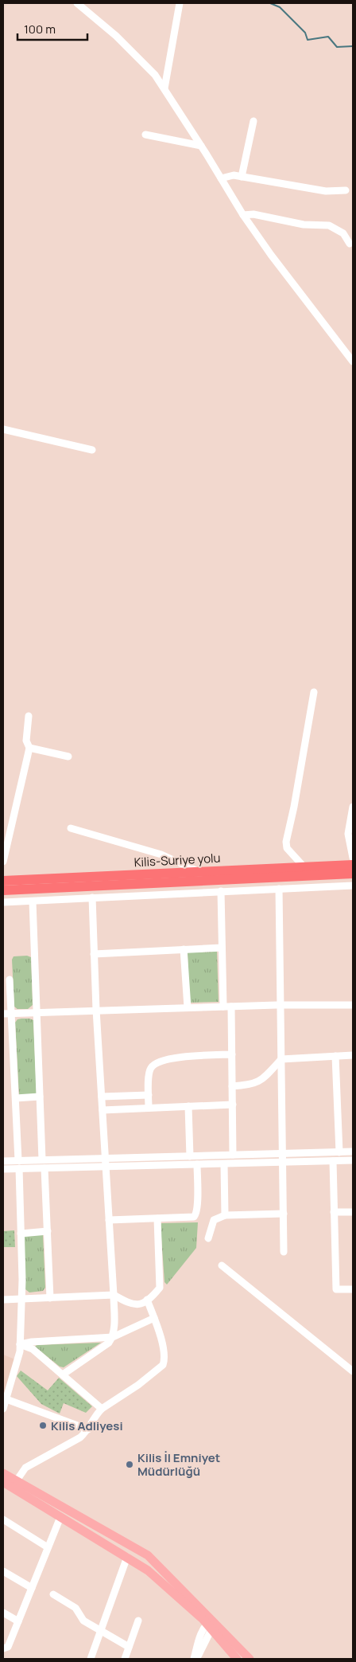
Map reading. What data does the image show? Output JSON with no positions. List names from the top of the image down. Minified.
{"streets":{"highway":["Kilis-Suriye yolu"]},"places":["Kilis Adliyesi","Kilis İl Emniyet Müdürlüğü"],"scale_bar":"100 m"}
